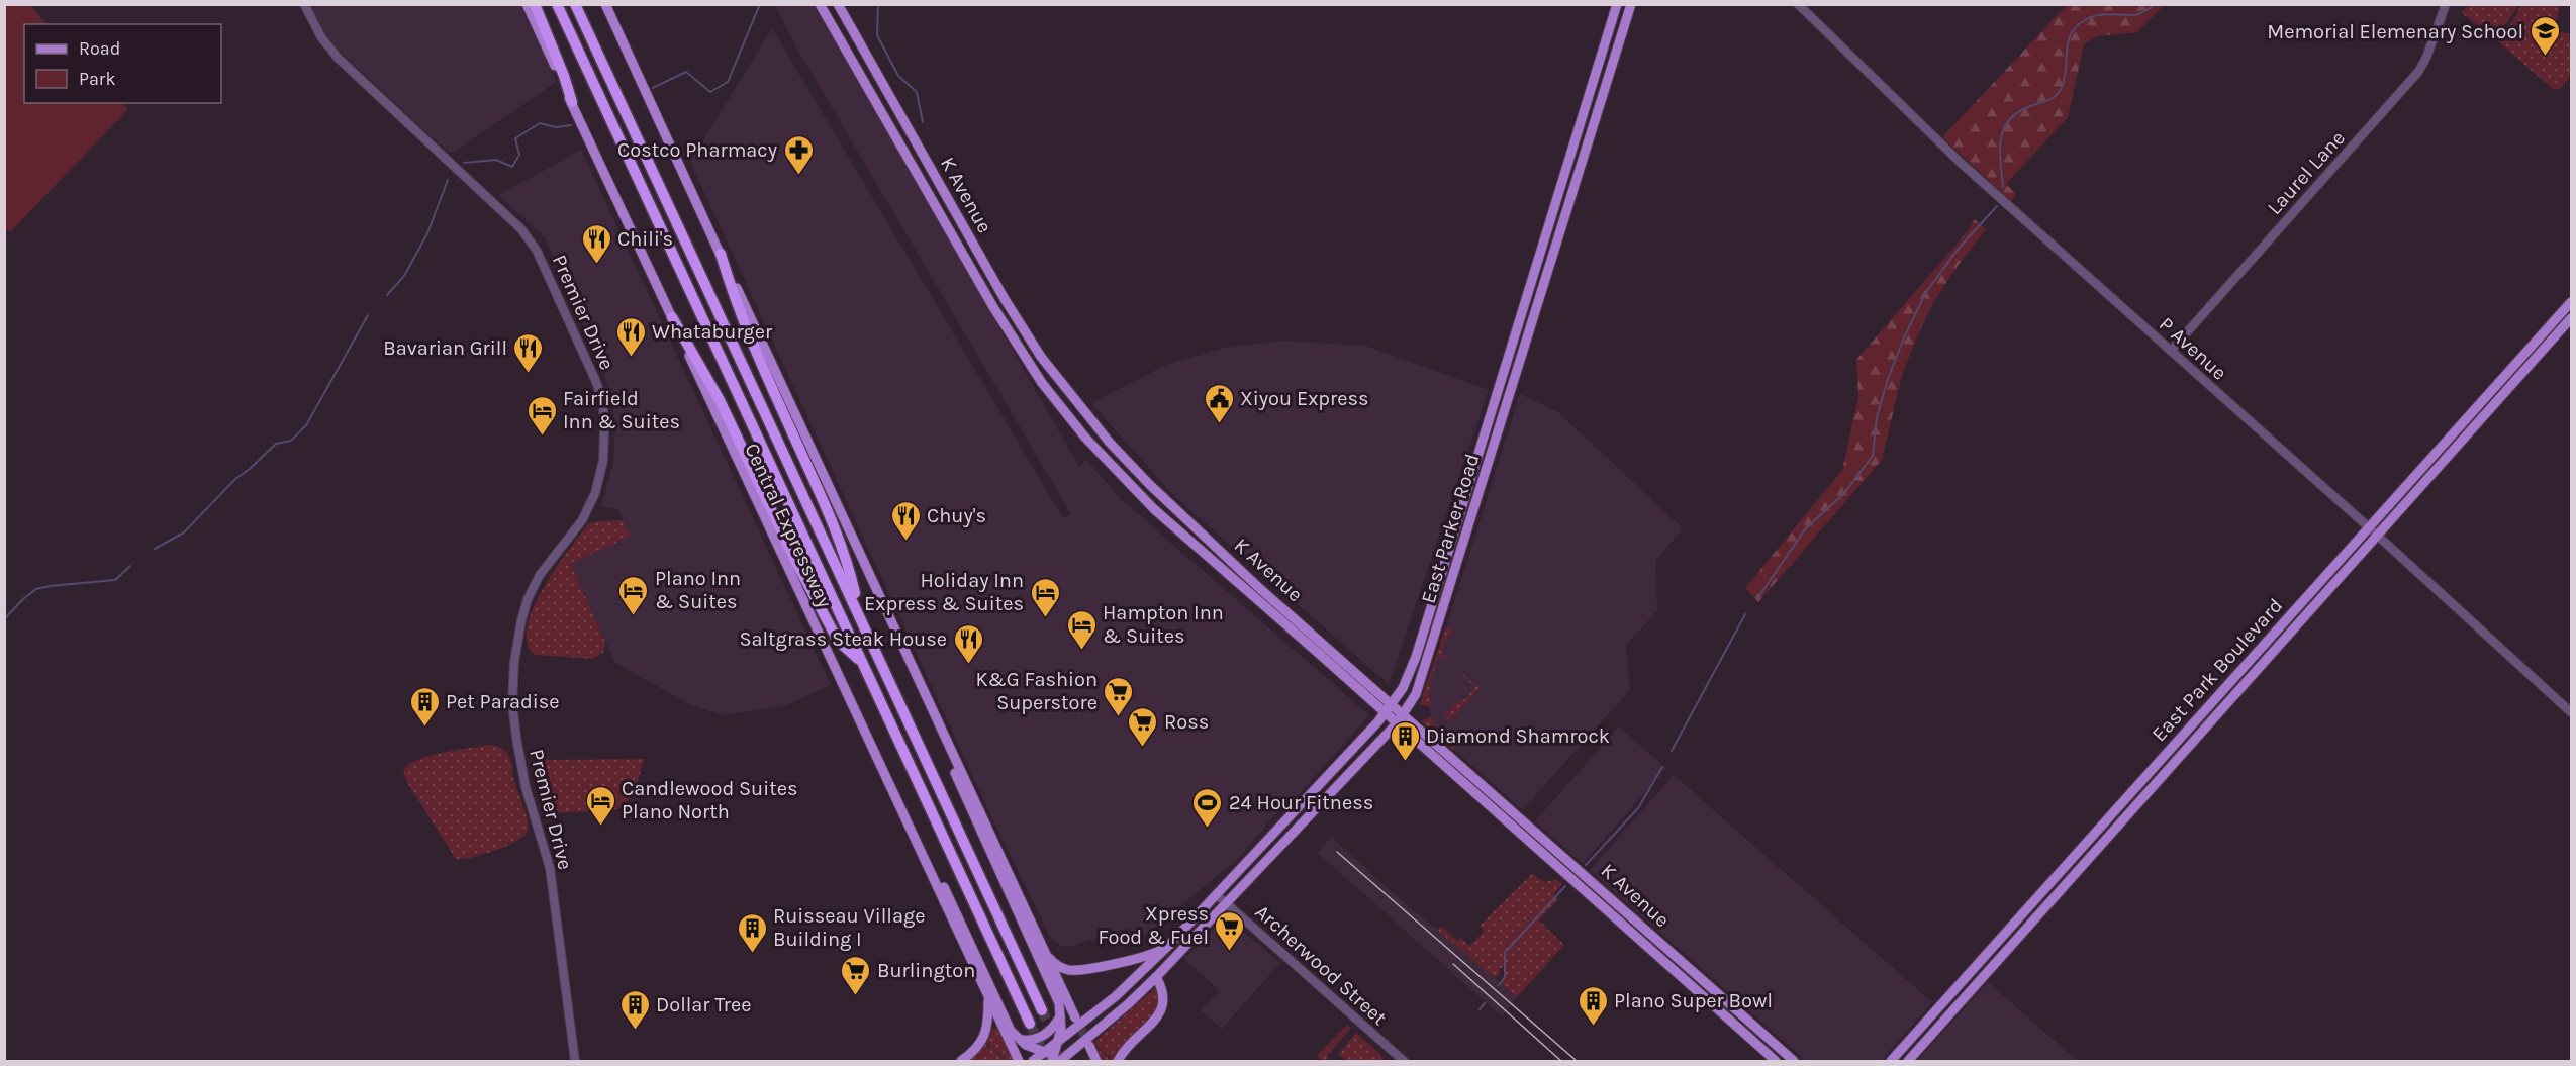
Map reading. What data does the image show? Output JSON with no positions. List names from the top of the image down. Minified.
{"streets":{"highway":["Central Expressway"],"main road":["K Avenue","East Parker Road","East Park Boulevard"],"street":["Laurel Lane","Premier Drive","P Avenue","Archerwood Street"]},"crossings":[["Laurel Lane","P Avenue"],["K Avenue","East Parker Road"],["P Avenue","East Park Boulevard"],["East Parker Road","Archerwood Street"]],"places":{"school or university":["Memorial Elemenary School"],"pharmacy":["Costco Pharmacy"],"restaurant":["Chili's","Whataburger","Bavarian Grill","Chuy's","Saltgrass Steak House"],"public building":["Xiyou Express"],"hotel":["Fairfield Inn & Suites","Plano Inn & Suites","Holiday Inn Express & Suites","Hampton Inn & Suites","Candlewood Suites Plano North"],"supermarket":["K&G Fashion Superstore","Ross","Xpress Food & Fuel","Burlington"],"building":["Pet Paradise","Diamond Shamrock","Ruisseau Village Building I","Plano Super Bowl","Dollar Tree"],"sports":["24 Hour Fitness"]},"legend":["Road","Park"]}
